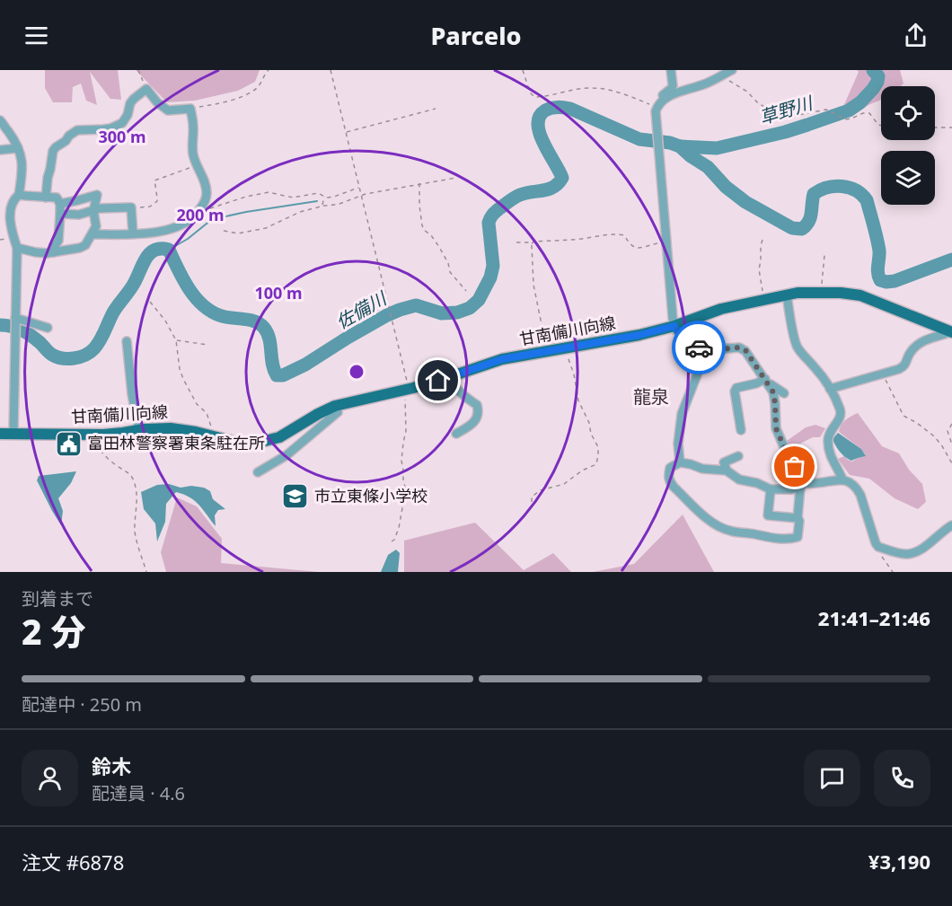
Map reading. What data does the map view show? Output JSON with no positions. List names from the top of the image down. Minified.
{"streets":{"main road":["甘南備川向線"]},"districts":["龍泉"],"water":["草野川","佐備川"],"places":{"public building":["富田林警察署東条駐在所"],"school or university":["市立東條小学校"]},"page":{"header":"Parcelo","heading":["2 分","到着まで","21:41–21:46"],"panel":["鈴木","配達員 · 4.6","注文 #6878","¥3,190"],"bar":"配達中 · 250 m"},"rings":["300 m","200 m","100 m"]}
